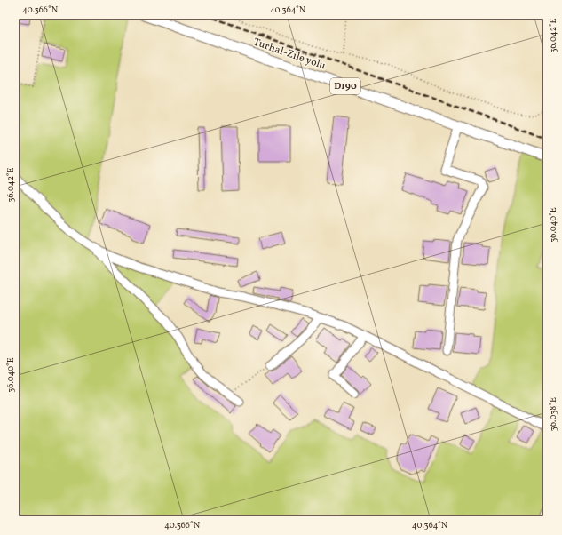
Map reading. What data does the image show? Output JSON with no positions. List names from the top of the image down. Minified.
{"streets":{"main road":["Turhal-Zile yolu","D190"]},"coordinates":["40.366°N","40.364°N","36.042°E","36.040°E","36.038°E"]}
